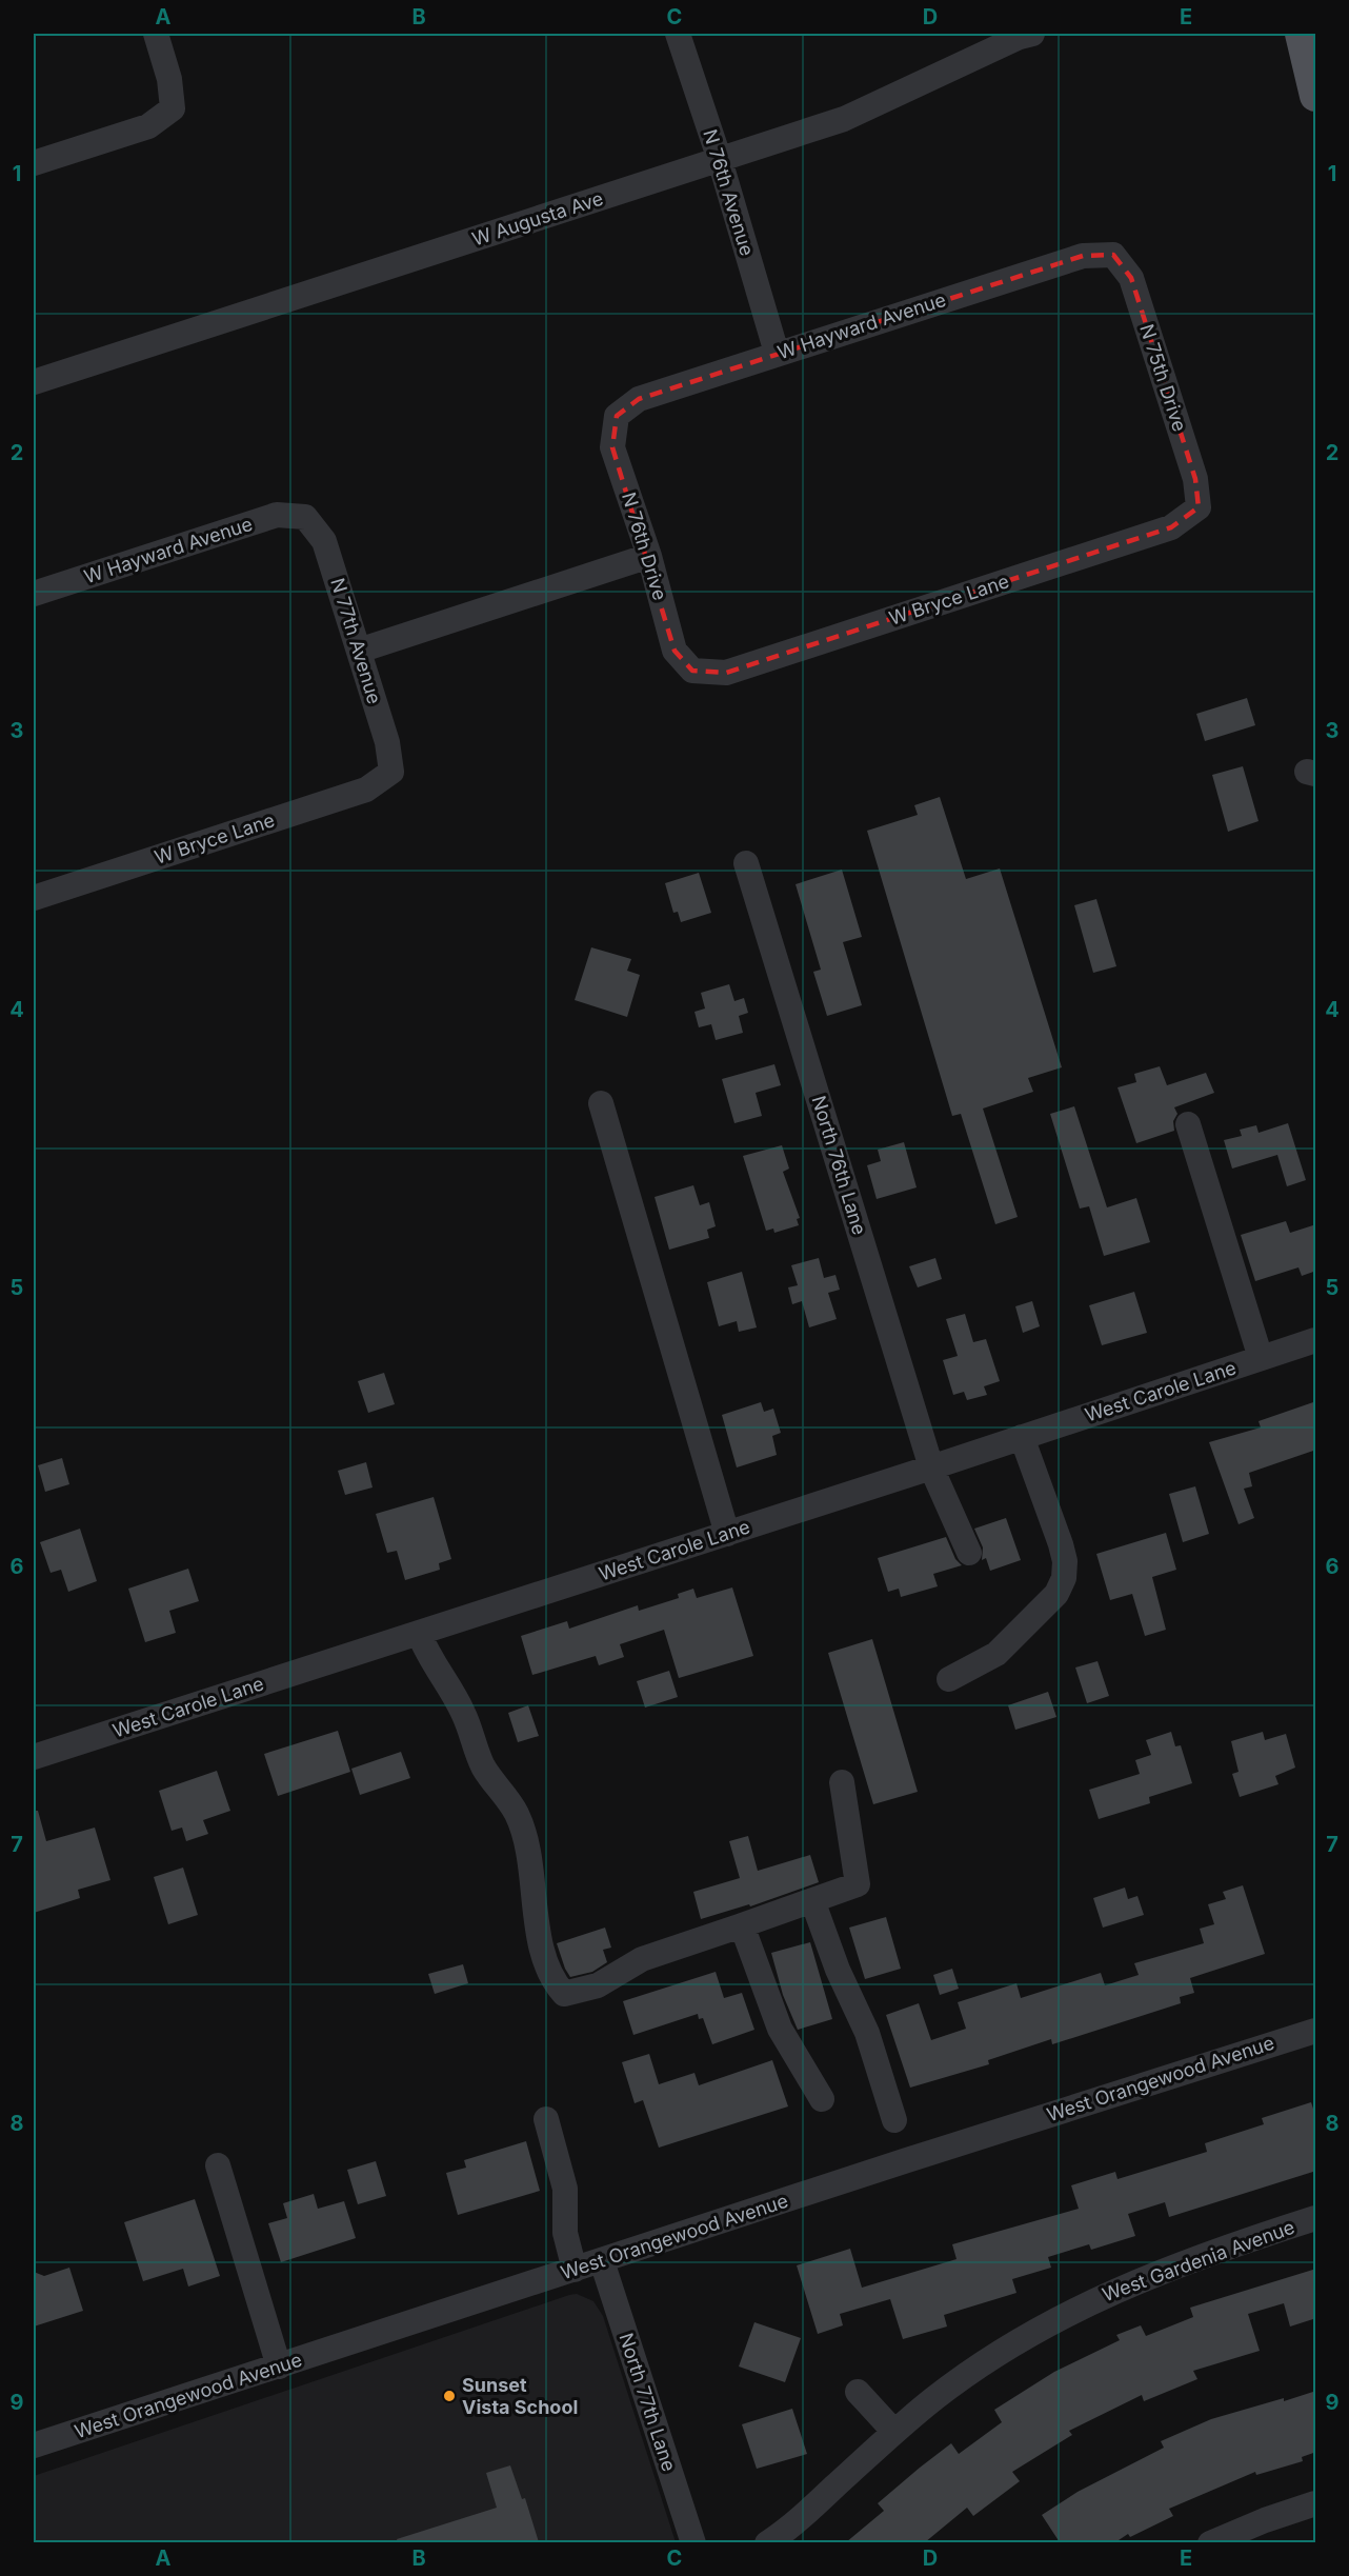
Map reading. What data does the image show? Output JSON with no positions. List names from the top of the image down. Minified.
{"streets":{"street":["N 76th Avenue","W Augusta Ave","W Hayward Avenue","N 75th Drive","N 76th Drive","W Bryce Lane","N 77th Avenue","North 76th Lane","West Carole Lane","West Orangewood Avenue","West Gardenia Avenue","North 77th Lane"]},"crossings":[["N 76th Avenue","W Augusta Ave"],["N 76th Avenue","W Hayward Avenue"],["W Hayward Avenue","N 75th Drive"],["W Hayward Avenue","N 76th Drive"],["W Hayward Avenue","N 77th Avenue"],["N 75th Drive","W Bryce Lane"],["N 76th Drive","W Bryce Lane"],["W Bryce Lane","N 77th Avenue"],["North 76th Lane","West Carole Lane"],["West Orangewood Avenue","North 77th Lane"]],"places":["Sunset Vista School"],"grid":{"columns":["A","B","C","D","E"],"rows":["1","2","3","4","5","6","7","8","9"]}}
